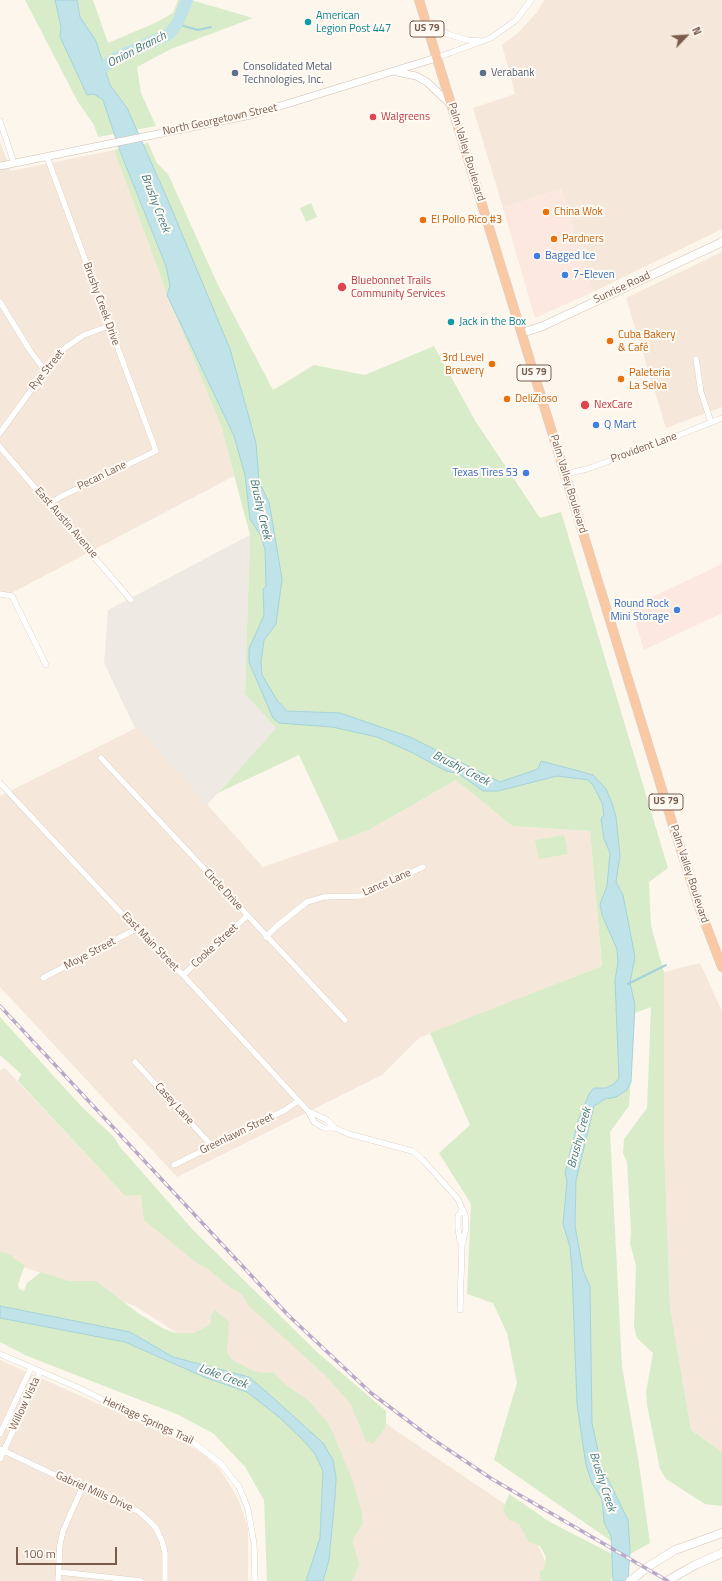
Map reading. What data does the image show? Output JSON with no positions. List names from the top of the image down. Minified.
{"streets":{"highway":["US 79","Palm Valley Boulevard"],"main road":["Sunrise Road"],"street":["North Georgetown Street","Brushy Creek Drive","Rye Street","Provident Lane","Pecan Lane","East Austin Avenue","Lance Lane","Circle Drive","East Main Street","Cooke Street","Moye Street","Casey Lane","Greenlawn Street","Willow Vista","Heritage Springs Trail","Gabriel Mills Drive"]},"crossings":[["North Georgetown Street","Palm Valley Boulevard"],["North Georgetown Street","Brushy Creek Drive"],["Palm Valley Boulevard","Sunrise Road"],["Palm Valley Boulevard","Provident Lane"],["Brushy Creek Drive","Rye Street"],["Brushy Creek Drive","Pecan Lane"],["Pecan Lane","East Austin Avenue"],["Lance Lane","Circle Drive"],["Circle Drive","Cooke Street"],["East Main Street","Cooke Street"],["East Main Street","Moye Street"],["East Main Street","Greenlawn Street"],["Casey Lane","Greenlawn Street"],["Willow Vista","Heritage Springs Trail"],["Willow Vista","Gabriel Mills Drive"]],"water":["Onion Branch","Brushy Creek","Lake Creek"],"places":["American Legion Post 447","Consolidated Metal Technologies, Inc.","Verabank","Walgreens","China Wok","El Pollo Rico #3","Pardners","Bagged Ice","7-Eleven","Bluebonnet Trails Community Services","Jack in the Box","Cuba Bakery & Café","3rd Level Brewery","Paleteria La Selva","DeliZioso","NexCare","Q Mart","Texas Tires 53","Round Rock Mini Storage"],"scale_bar":"100 m","north":"top right"}
